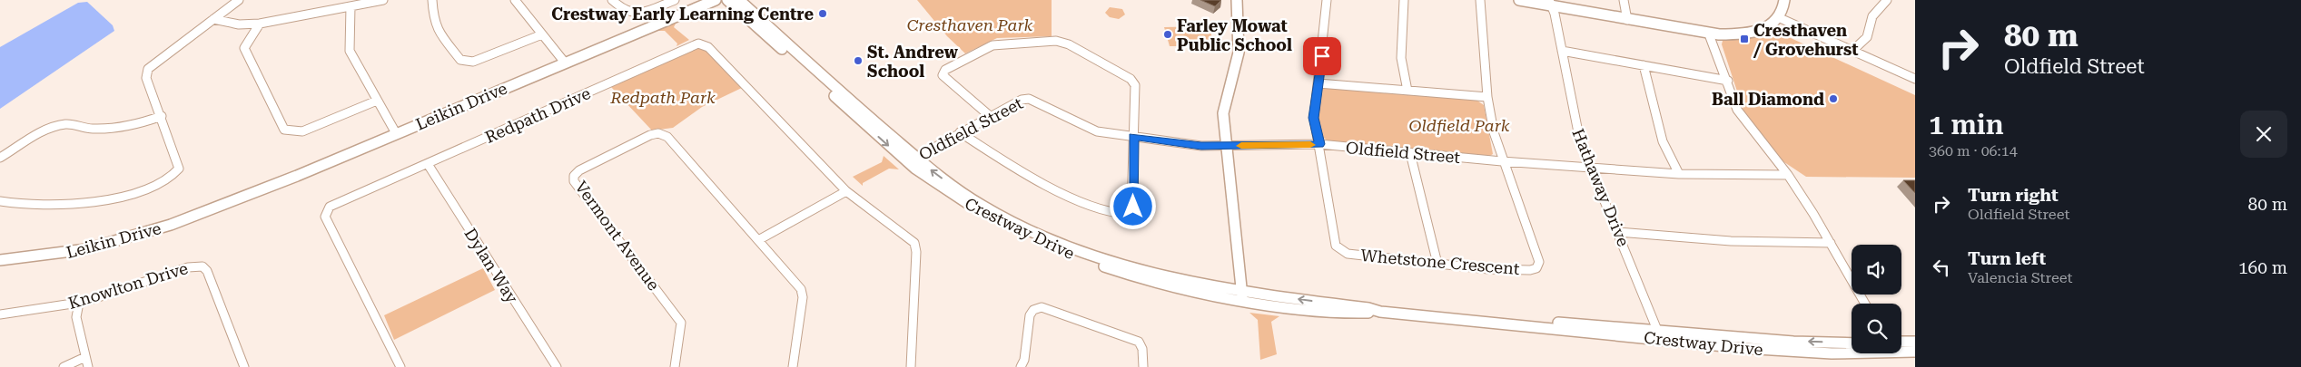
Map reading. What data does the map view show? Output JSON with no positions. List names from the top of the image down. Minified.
{"streets":{"street":["Leikin Drive","Redpath Drive","Oldfield Street","Hathaway Drive","Crestway Drive","Vermont Avenue","Whetstone Crescent","Dylan Way","Knowlton Drive"]},"crossings":[["Redpath Drive","Dylan Way"],["Oldfield Street","Hathaway Drive"],["Oldfield Street","Crestway Drive"],["Oldfield Street","Whetstone Crescent"],["Hathaway Drive","Crestway Drive"]],"parks":["Cresthaven Park","Redpath Park","Oldfield Park"],"places":{"other":["Crestway Early Learning Centre","Farley Mowat Public School","St. Andrew School","Ball Diamond"],"transit":["Cresthaven / Grovehurst"]},"page":{"turn":["80 m","Oldfield Street"],"heading":["1 min","360 m · 06:14"],"list":[{"name":"Turn right","note":"Oldfield Street","value":"80 m"},{"name":"Turn left","note":"Valencia Street","value":"160 m"}]}}
